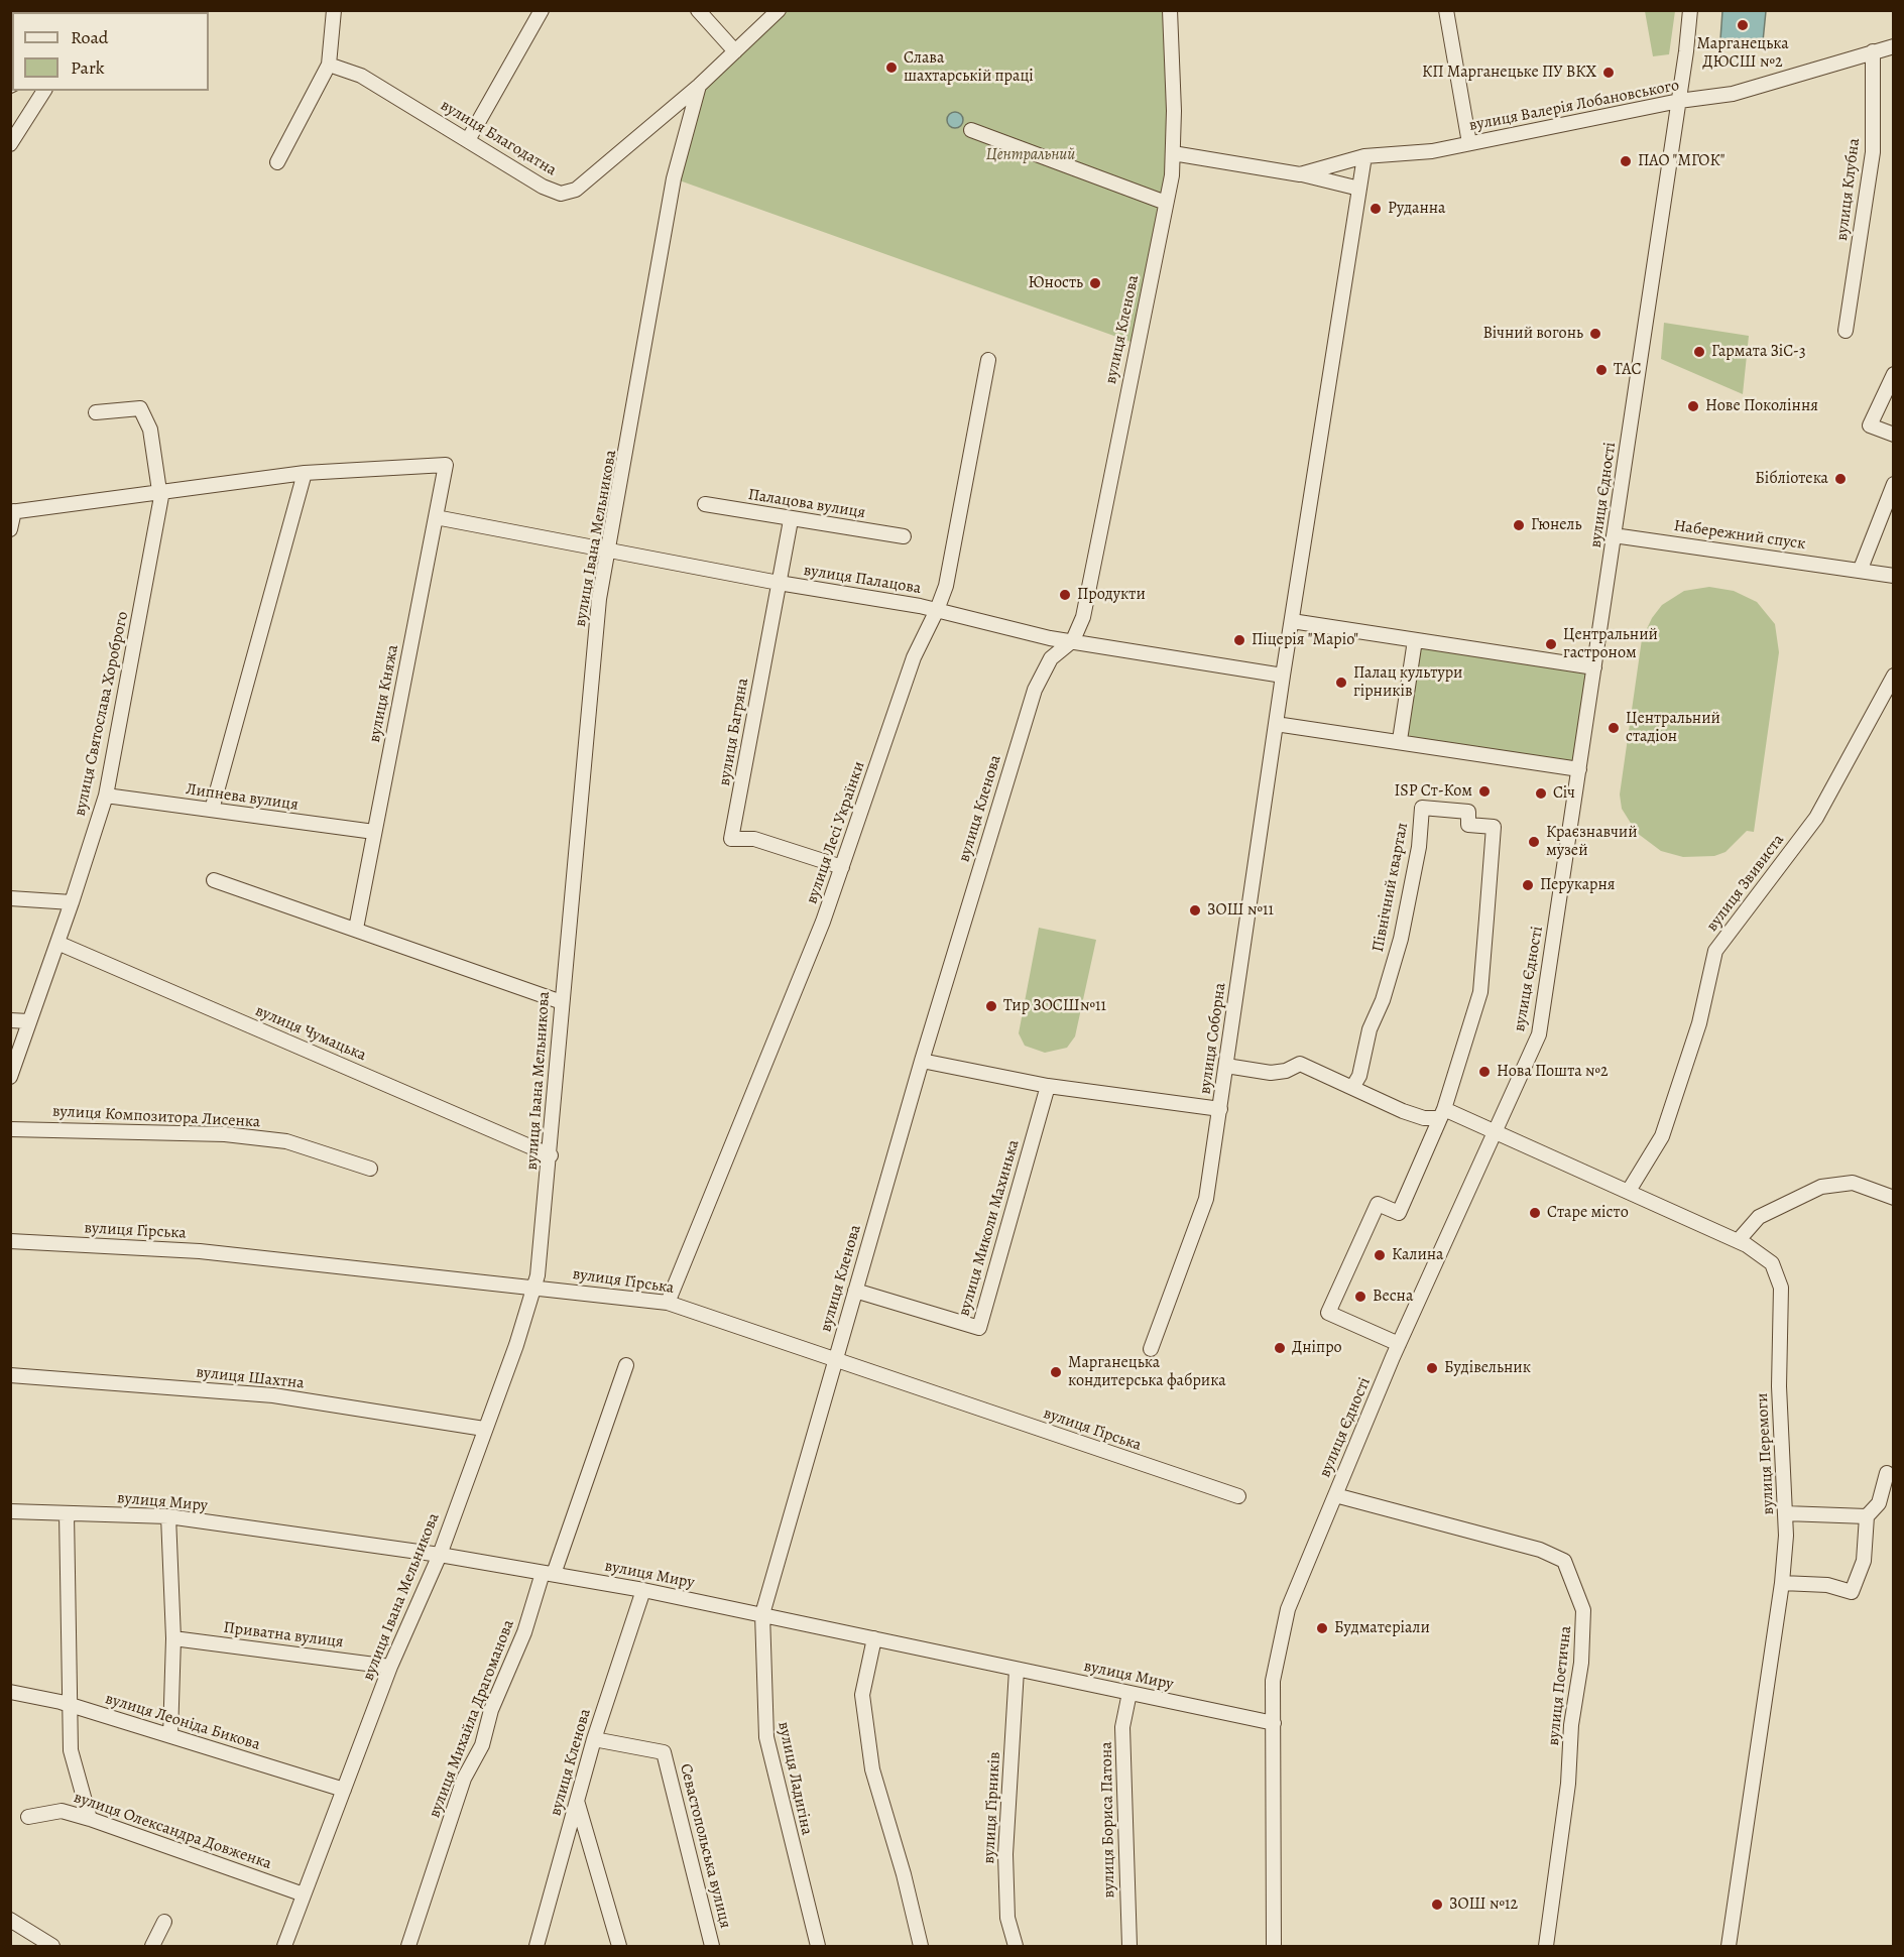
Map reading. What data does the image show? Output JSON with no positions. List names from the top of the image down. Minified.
{"streets":{"street":["вулиця Валерія Лобановського","вулиця Благодатна","вулиця Клубна","вулиця Кленова","вулиця Єдності","Палацова вулиця","Набережний спуск","вулиця Івана Мельникова","вулиця Палацова","вулиця Княжа","вулиця Святослава Хороброго","вулиця Багряна","Липнева вулиця","вулиця Лесі Українки","вулиця Звивиста","Північний квартал","вулиця Чумацька","вулиця Соборна","вулиця Композитора Лисенка","вулиця Миколи Махинька","вулиця Гірська","вулиця Шахтна","вулиця Перемоги","вулиця Миру","Приватна вулиця","вулиця Поетична","вулиця Михайла Драгоманова","вулиця Леоніда Бикова","вулиця Ладигіна","вулиця Гірників","вулиця Бориса Патона","вулиця Олександра Довженка","Севастопольська вулиця"]},"crossings":[["вулиця Валерія Лобановського","вулиця Клубна"],["вулиця Валерія Лобановського","вулиця Єдності"],["вулиця Валерія Лобановського","вулиця Соборна"],["вулиця Благодатна","вулиця Івана Мельникова"],["вулиця Кленова","вулиця Палацова"],["вулиця Кленова","вулиця Миколи Махинька"],["вулиця Кленова","вулиця Гірська"],["вулиця Кленова","вулиця Миру"],["вулиця Кленова","вулиця Ладигіна"],["вулиця Кленова","Севастопольська вулиця"],["вулиця Єдності","Набережний спуск"],["вулиця Єдності","Північний квартал"],["вулиця Єдності","вулиця Перемоги"],["вулиця Єдності","вулиця Миру"],["вулиця Єдності","вулиця Поетична"],["Палацова вулиця","вулиця Багряна"],["вулиця Івана Мельникова","вулиця Палацова"],["вулиця Івана Мельникова","вулиця Чумацька"],["вулиця Івана Мельникова","вулиця Гірська"],["вулиця Івана Мельникова","вулиця Шахтна"],["вулиця Івана Мельникова","вулиця Миру"],["вулиця Івана Мельникова","Приватна вулиця"],["вулиця Івана Мельникова","вулиця Леоніда Бикова"],["вулиця Івана Мельникова","вулиця Олександра Довженка"],["вулиця Палацова","вулиця Княжа"],["вулиця Палацова","вулиця Багряна"],["вулиця Палацова","вулиця Лесі Українки"],["вулиця Палацова","вулиця Соборна"],["вулиця Княжа","Липнева вулиця"],["вулиця Святослава Хороброго","Липнева вулиця"],["вулиця Святослава Хороброго","вулиця Чумацька"],["вулиця Багряна","вулиця Лесі Українки"],["вулиця Лесі Українки","вулиця Гірська"],["вулиця Звивиста","вулиця Перемоги"],["вулиця Миру","вулиця Михайла Драгоманова"],["вулиця Миру","вулиця Ладигіна"],["вулиця Миру","вулиця Гірників"],["вулиця Миру","вулиця Бориса Патона"]],"parks":["Центральний"],"places":["Марганецька ДЮСШ №2","Слава шахтарській праці","КП Марганецьке ПУ ВКХ","ПАО \"МГОК\"","Руданна","Юность","Вічний вогонь","Гармата ЗіС-3","ТАС","Нове Покоління","Бібліотека","Гюнель","Продукти","Піцерія \"Маріо\"","Центральний гастроном","Палац культури гірників","Центральний стадіон","ISP Ст-Ком","Січ","Краєзнавчий музей","Перукарня","ЗОШ №11","Тир ЗОСШ№11","Нова Пошта №2","Старе місто","Калина","Весна","Дніпро","Будівельник","Марганецька кондитерська фабрика","Будматеріали","ЗОШ №12"],"legend":["Road","Park"]}
